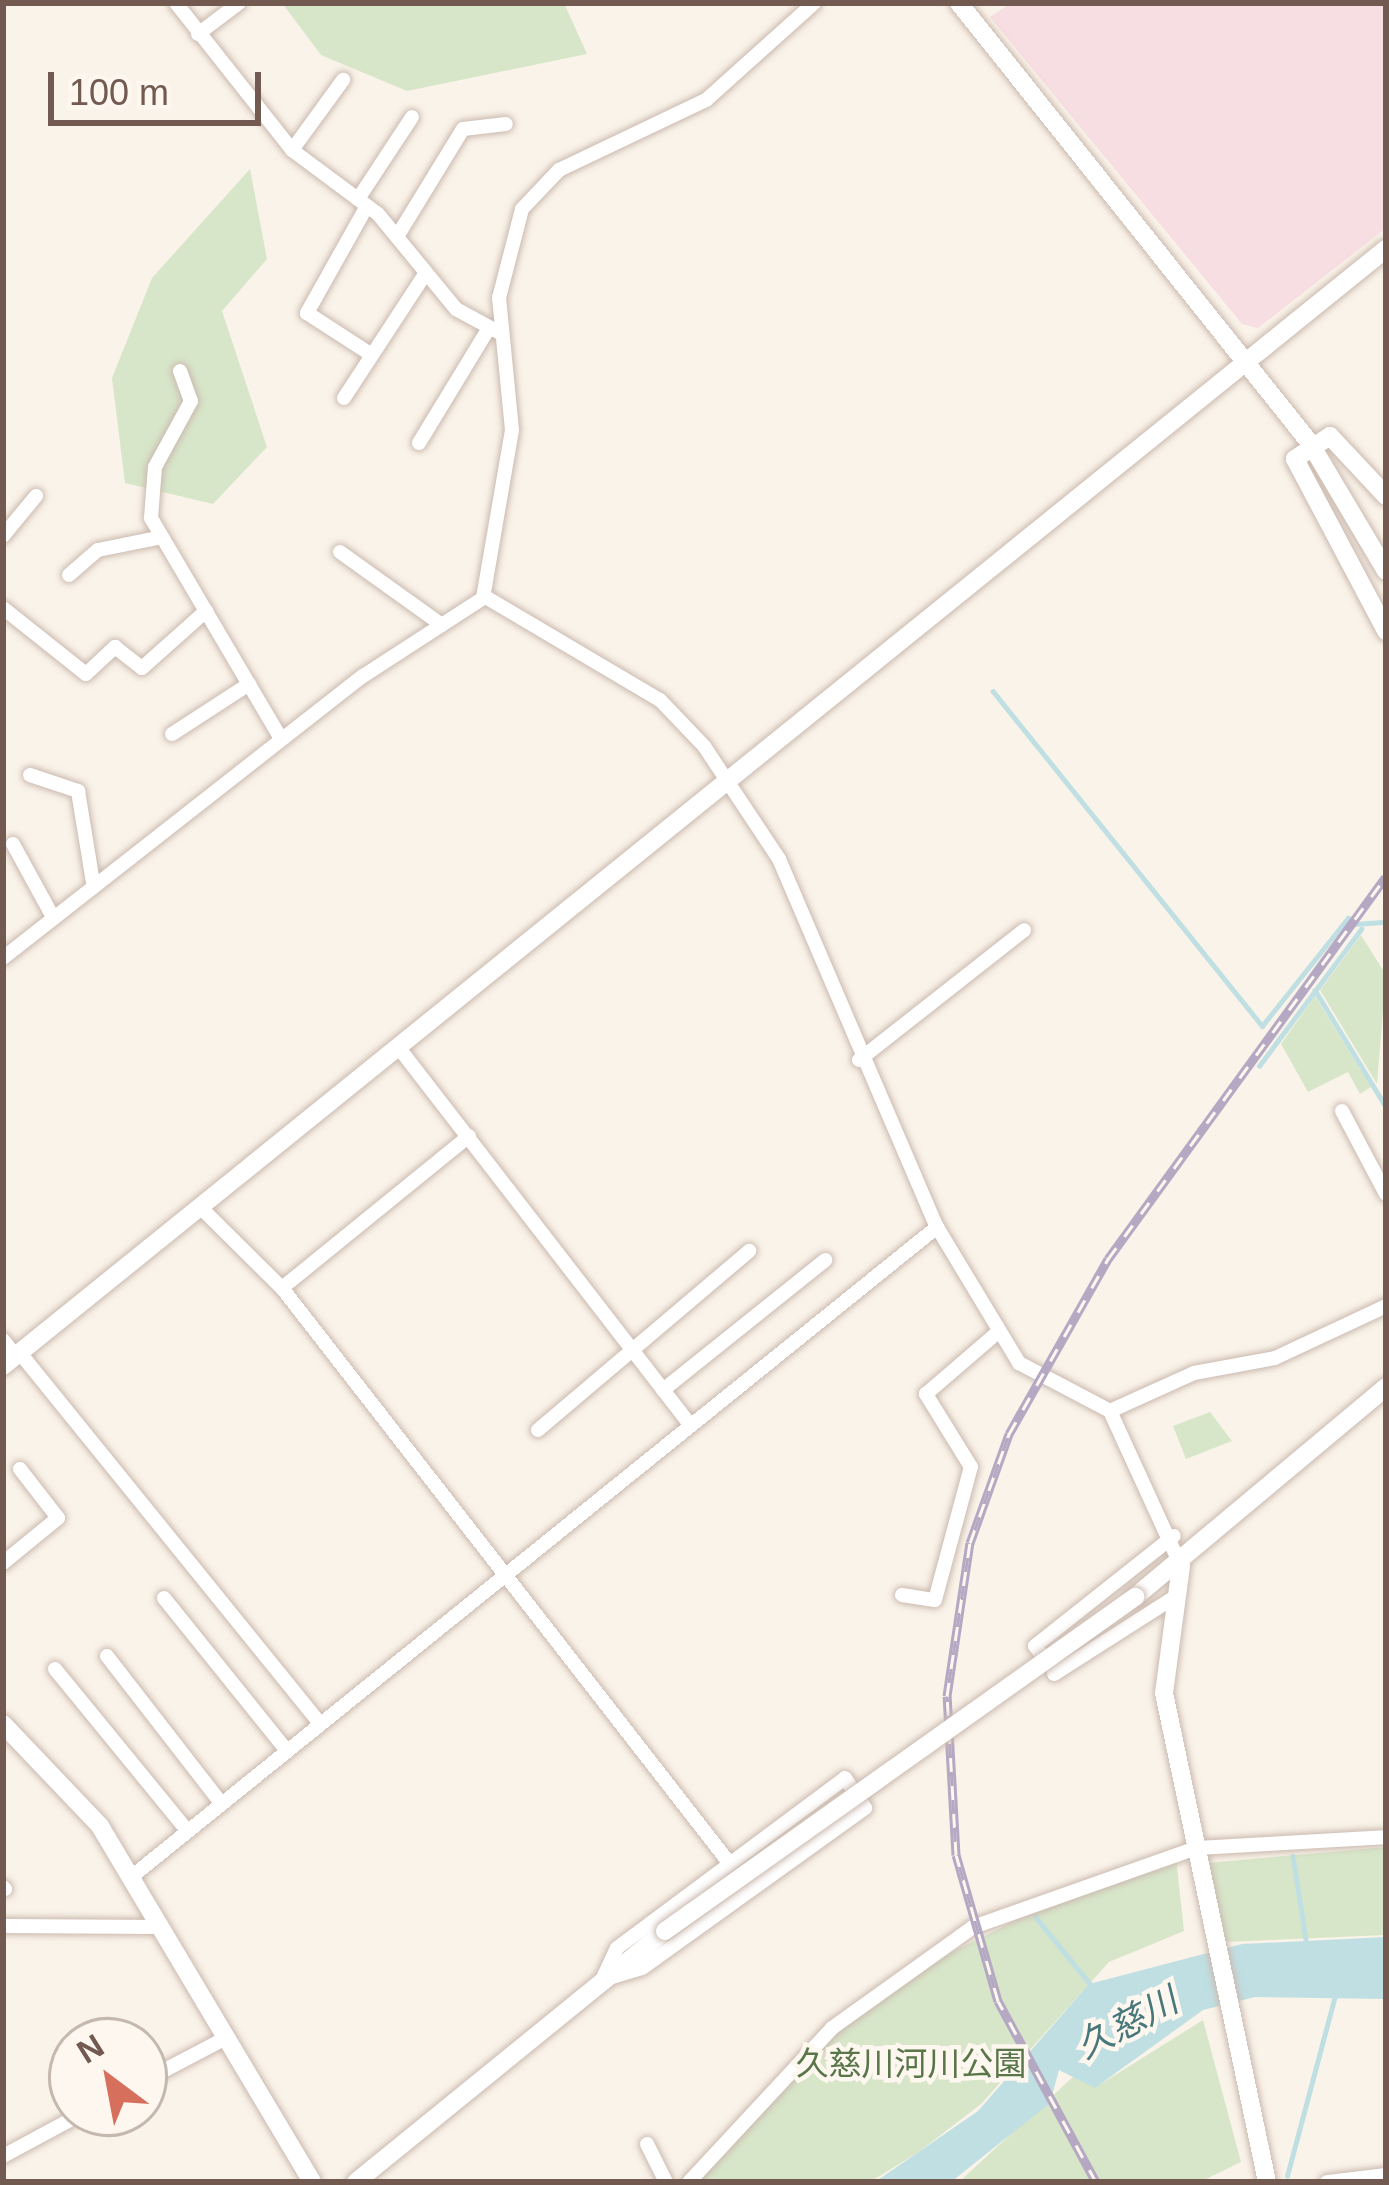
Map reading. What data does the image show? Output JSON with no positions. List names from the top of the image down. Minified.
{"water":["久慈川"],"parks":["久慈川河川公園"],"scale_bar":"100 m","north":"top left"}
